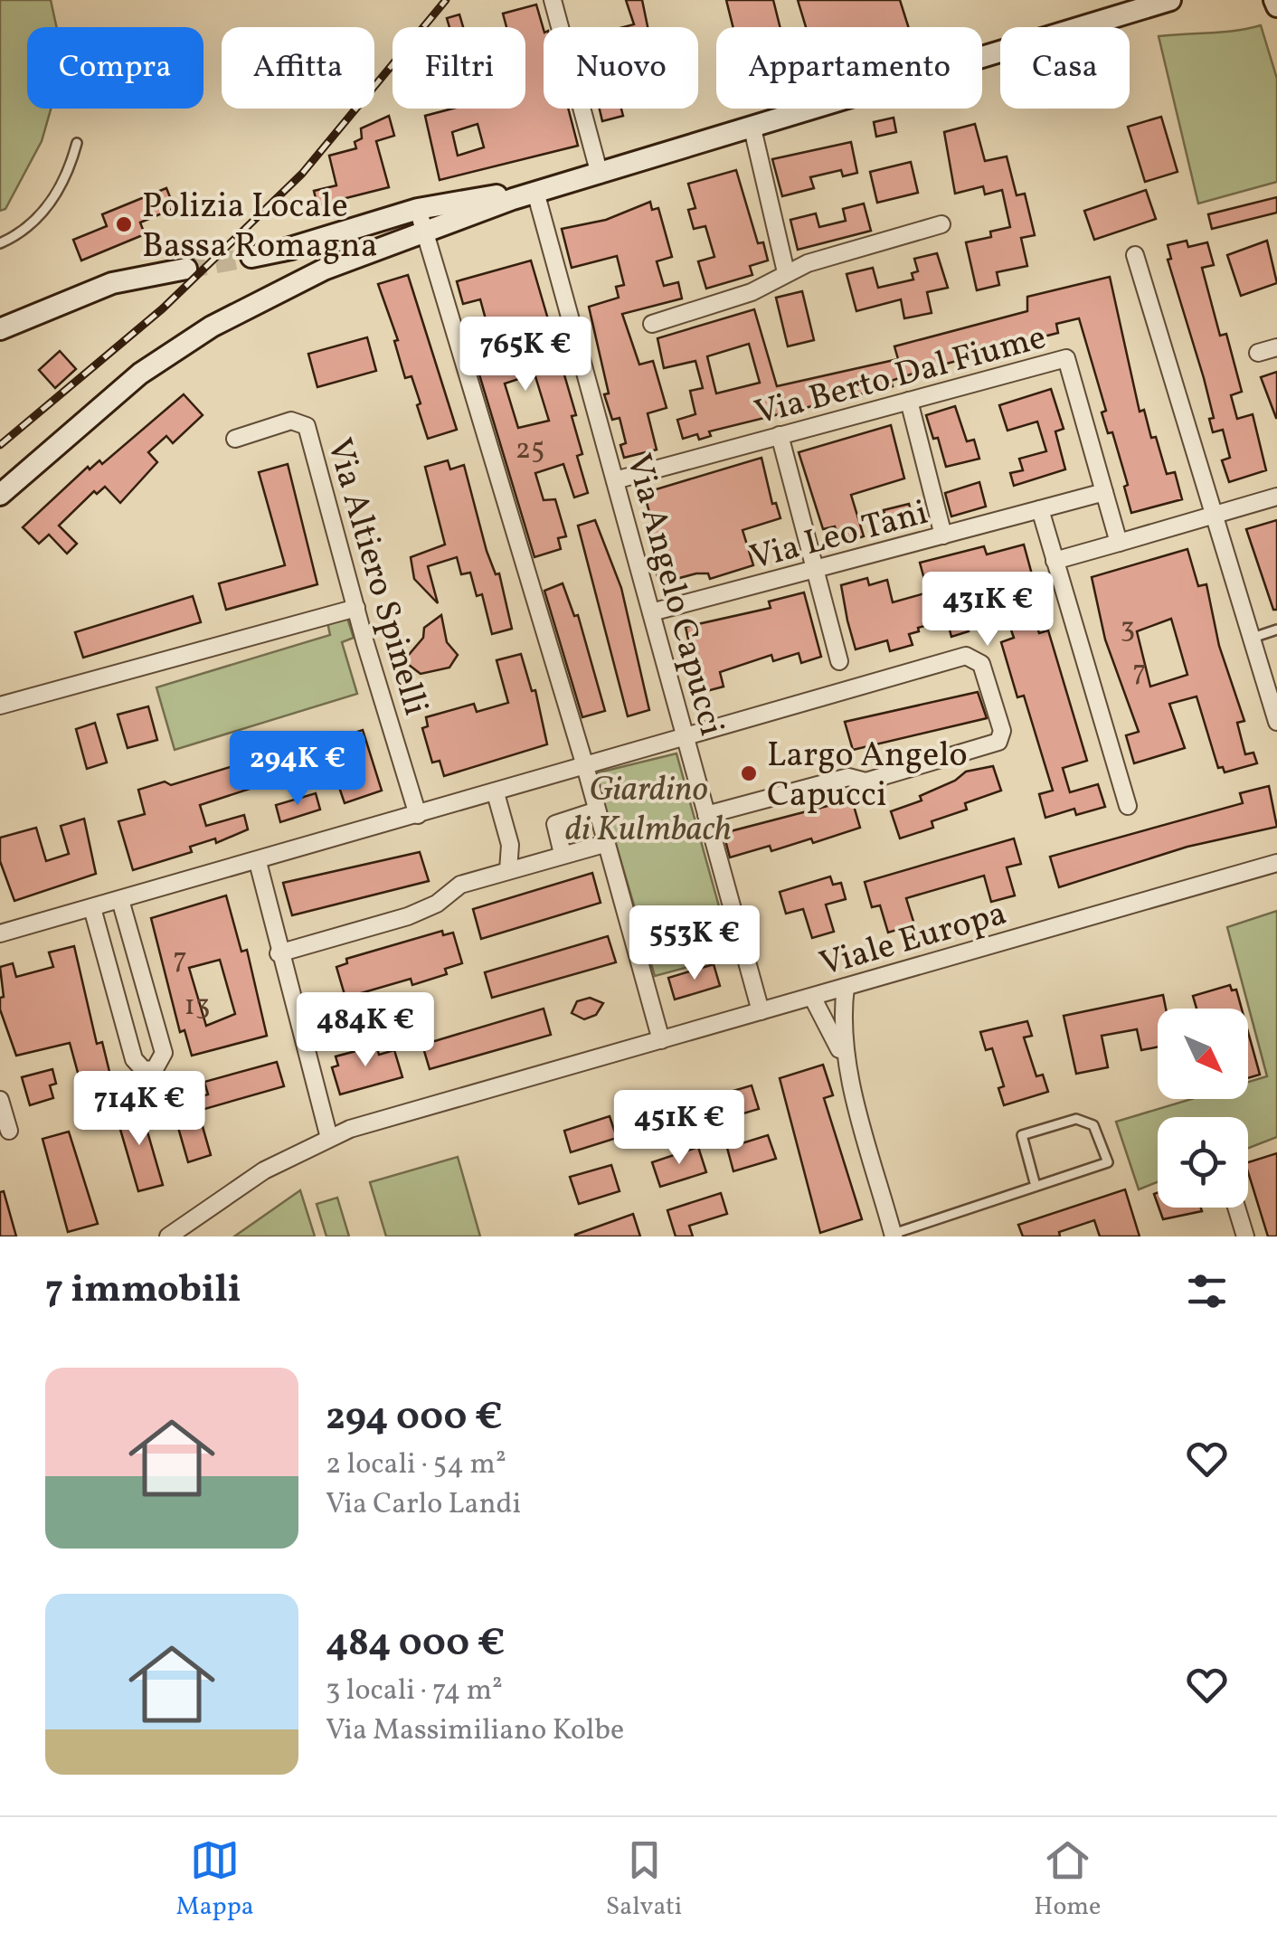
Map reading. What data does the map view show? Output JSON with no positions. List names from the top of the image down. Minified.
{"streets":{"street":["Via Berto Dal Fiume","Via Leo Tani","Via Altiero Spinelli","Via Angelo Capucci","Viale Europa"]},"crossings":[["Via Berto Dal Fiume","Via Leo Tani"],["Via Berto Dal Fiume","Via Angelo Capucci"],["Via Leo Tani","Via Angelo Capucci"],["Via Angelo Capucci","Viale Europa"]],"parks":["Giardino di Kulmbach"],"places":["Polizia Locale Bassa Romagna","Largo Angelo Capucci"],"house_numbers":["25","3","7","7","13"],"north":"bottom right","page":{"chip":["Compra","Affitta","Filtri","Nuovo","Appartamento","Casa"],"price":["765K €","431K €","294K €","553K €","484K €","714K €","451K €"],"heading":"7 immobili","list":[{"name":"294 000 €","note":"2 locali · 54 m² · Via Carlo Landi"},{"name":"484 000 €","note":"3 locali · 74 m² · Via Massimiliano Kolbe"}],"tabs":["Mappa","Salvati","Home"]}}
